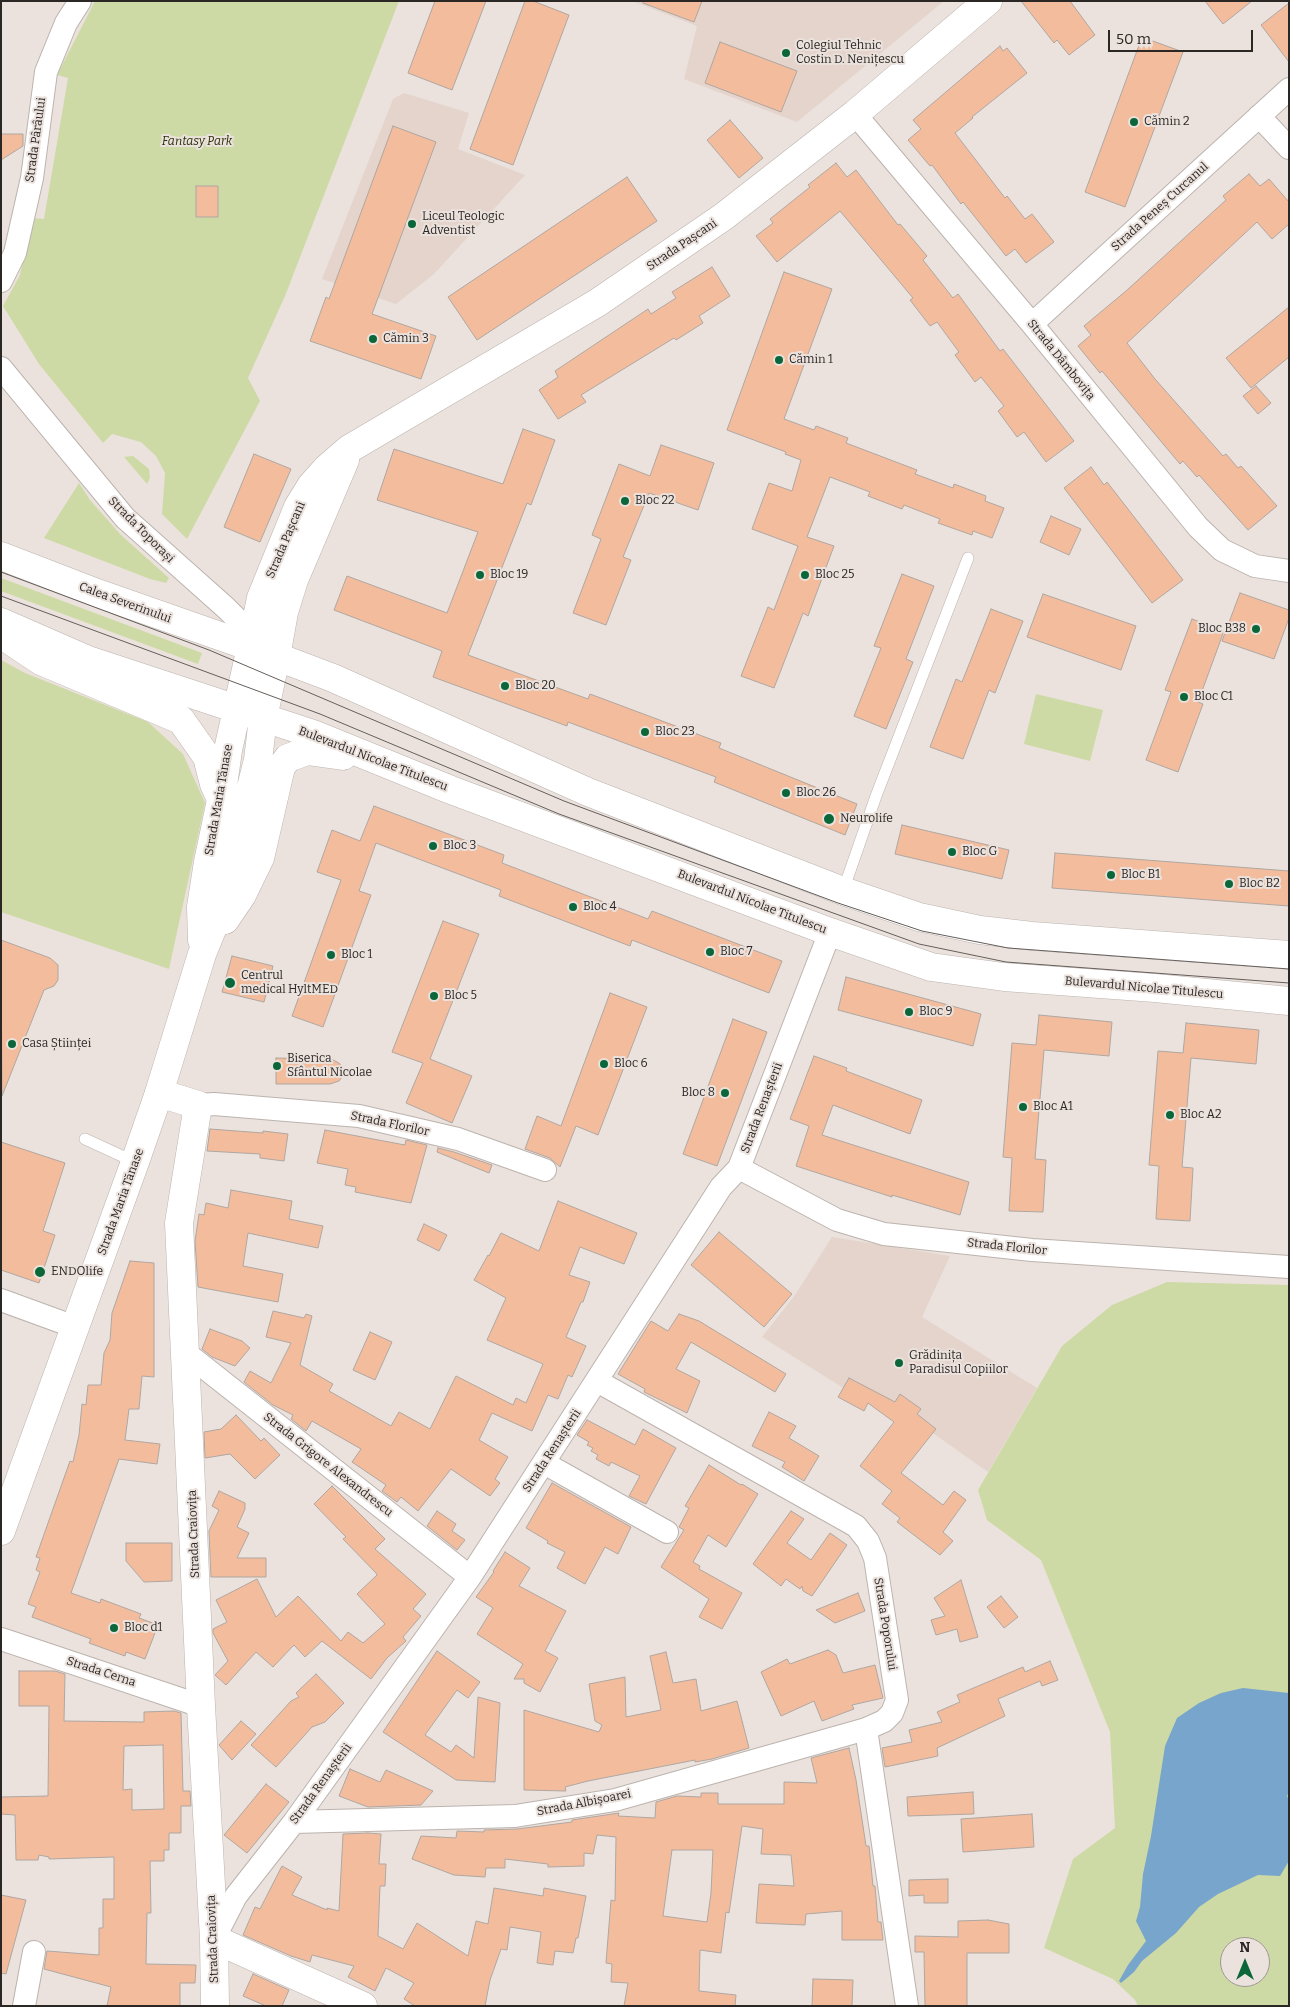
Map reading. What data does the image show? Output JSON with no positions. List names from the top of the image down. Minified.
{"streets":{"main road":["Strada Pașcani","Calea Severinului","Bulevardul Nicolae Titulescu","Strada Maria Tănase","Strada Craiovița"],"street":["Strada Pârâului","Strada Peneș Curcanul","Strada Dâmbovița","Strada Toporași","Strada Renașterii","Strada Florilor","Strada Grigore Alexandrescu","Strada Poporului","Strada Cerna","Strada Albișoarei"]},"crossings":[["Strada Peneș Curcanul","Strada Dâmbovița"],["Strada Pașcani","Strada Dâmbovița"],["Strada Pașcani","Strada Toporași"],["Strada Pașcani","Calea Severinului"],["Strada Pașcani","Strada Maria Tănase"],["Strada Toporași","Calea Severinului"],["Strada Toporași","Strada Maria Tănase"],["Calea Severinului","Strada Maria Tănase"],["Bulevardul Nicolae Titulescu","Strada Maria Tănase"],["Bulevardul Nicolae Titulescu","Strada Renașterii"],["Strada Renașterii","Strada Florilor"],["Strada Renașterii","Strada Grigore Alexandrescu"],["Strada Renașterii","Strada Craiovița"],["Strada Renașterii","Strada Poporului"],["Strada Renașterii","Strada Albișoarei"],["Strada Florilor","Strada Craiovița"],["Strada Grigore Alexandrescu","Strada Craiovița"],["Strada Craiovița","Strada Cerna"],["Strada Poporului","Strada Albișoarei"]],"parks":["Fantasy Park"],"places":["Colegiul Tehnic Costin D. Nenițescu","Cămin 2","Liceul Teologic Adventist","Cămin 3","Cămin 1","Bloc 22","Bloc 19","Bloc 25","Bloc B38","Bloc 20","Bloc C1","Bloc 23","Bloc 26","Neurolife","Bloc 3","Bloc G","Bloc B1","Bloc B2","Bloc 4","Bloc 7","Bloc 1","Centrul medical HyltMED","Bloc 5","Bloc 9","Casa Științei","Bloc 6","Biserica Sfântul Nicolae","Bloc 8","Bloc A1","Bloc A2","ENDOlife","Grădinița Paradisul Copiilor","Bloc d1"],"scale_bar":"50 m","north":"top"}
